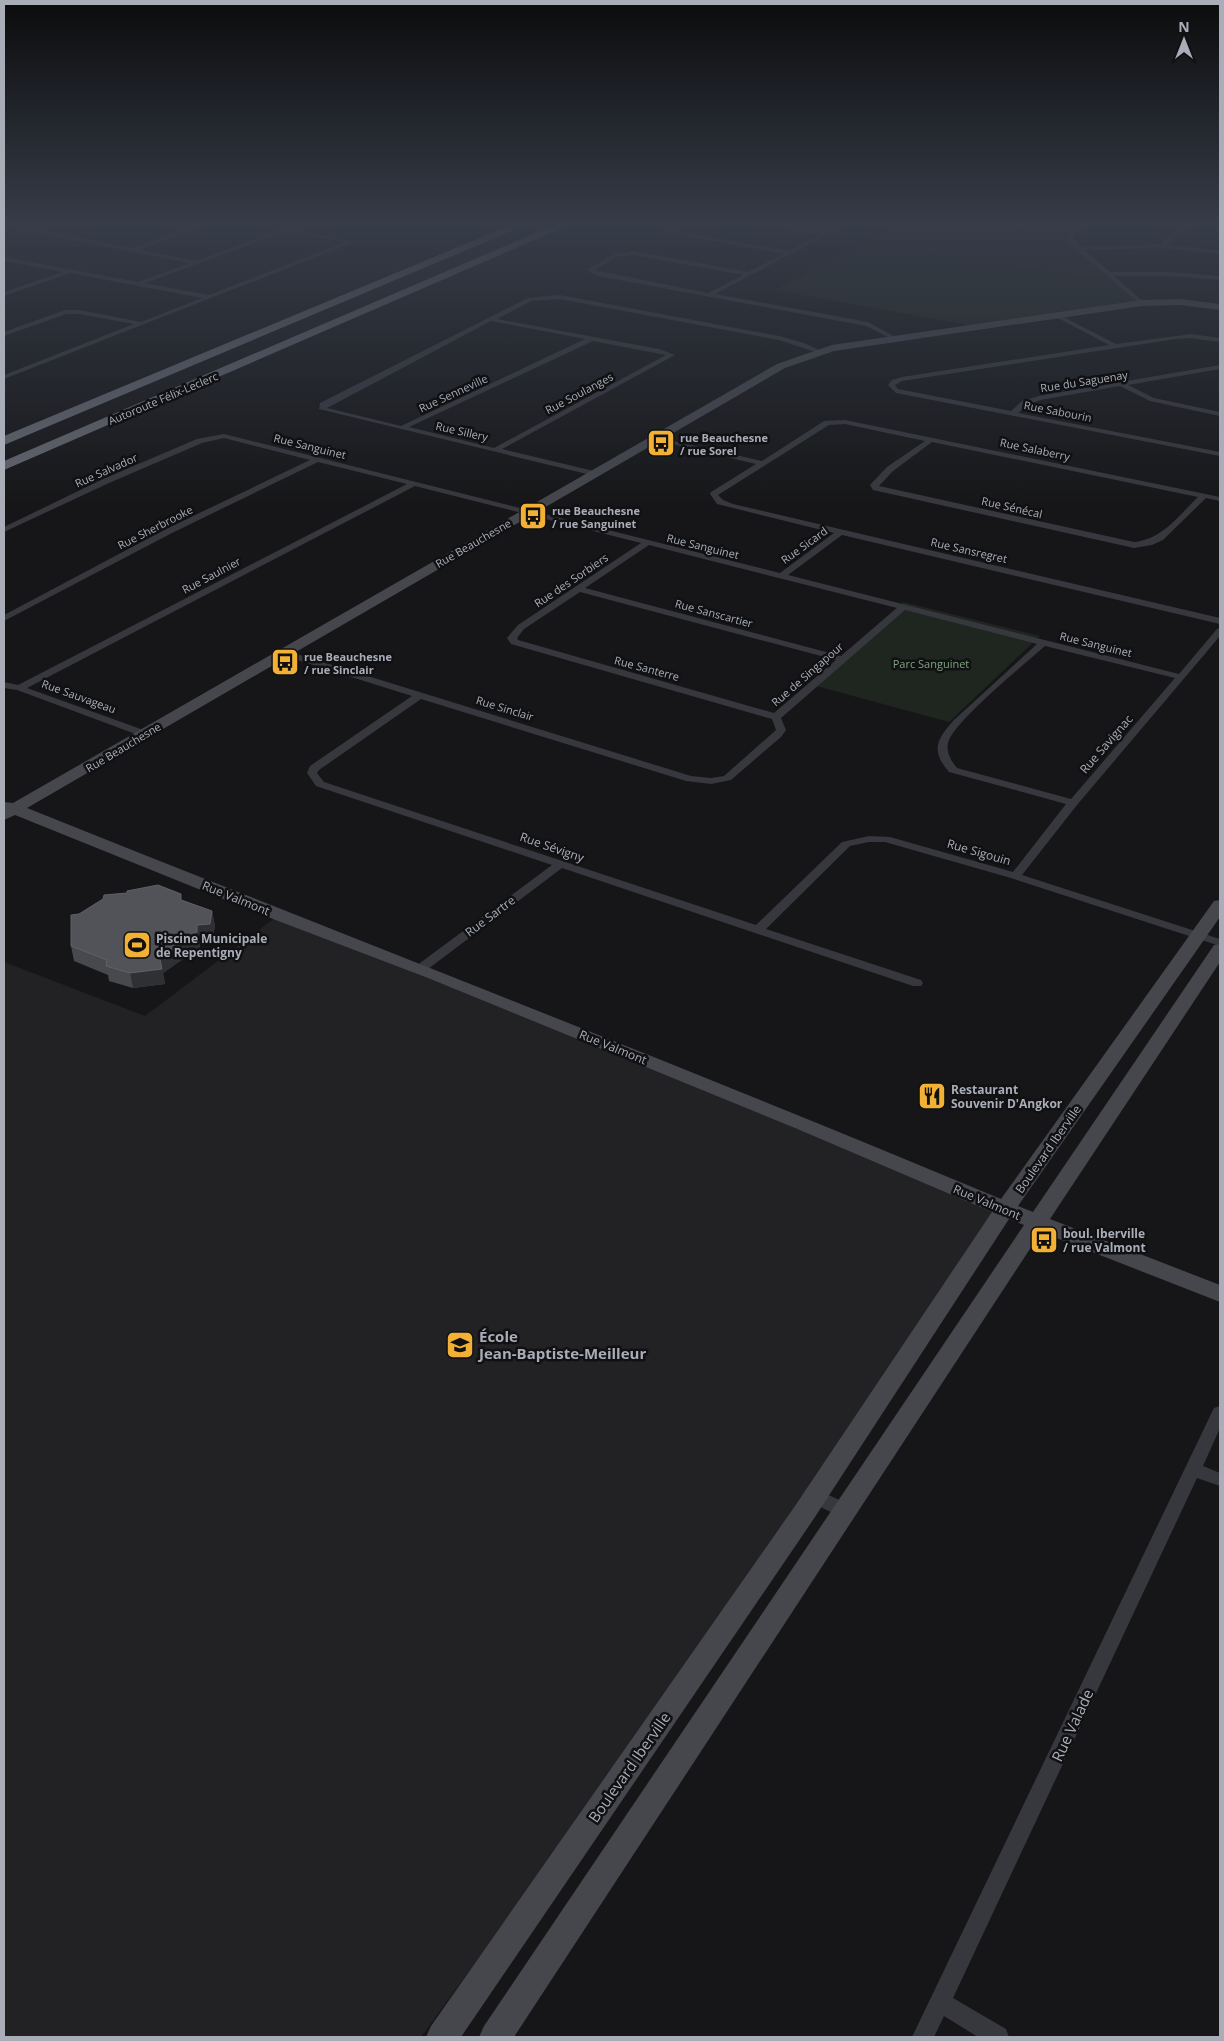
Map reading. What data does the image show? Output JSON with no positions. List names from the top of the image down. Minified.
{"streets":{"highway":["Autoroute Félix-Leclerc"],"street":["Rue du Saguenay","Rue Senneville","Rue Soulanges","Rue Sabourin","Rue Sillery","Rue Sanguinet","Rue Salaberry","Rue Salvador","Rue Sénécal","Rue Sherbrooke","Rue Beauchesne","Rue Sicard","Rue Sansregret","Rue Saulnier","Rue des Sorbiers","Rue Sanscartier","Rue Santerre","Rue de Singapour","Rue Sauvageau","Rue Sinclair","Rue Savignac","Rue Sévigny","Rue Sigouin","Rue Valmont","Rue Sartre","Boulevard Iberville","Rue Valade"]},"crossings":[["Rue du Saguenay","Rue Sabourin"],["Rue Senneville","Rue Soulanges"],["Rue Senneville","Rue Sillery"],["Rue Soulanges","Rue Sillery"],["Rue Sillery","Rue Beauchesne"],["Rue Sanguinet","Rue Salvador"],["Rue Sanguinet","Rue Sherbrooke"],["Rue Sanguinet","Rue Beauchesne"],["Rue Sanguinet","Rue Sicard"],["Rue Sanguinet","Rue Saulnier"],["Rue Sanguinet","Rue des Sorbiers"],["Rue Sanguinet","Rue de Singapour"],["Rue Sanguinet","Rue Savignac"],["Rue Salaberry","Rue Sénécal"],["Rue Salaberry","Rue Sansregret"],["Rue Beauchesne","Rue Sauvageau"],["Rue Beauchesne","Rue Sinclair"],["Rue Beauchesne","Rue Valmont"],["Rue Sicard","Rue Sansregret"],["Rue Saulnier","Rue Sauvageau"],["Rue des Sorbiers","Rue Sanscartier"],["Rue des Sorbiers","Rue Santerre"],["Rue Sanscartier","Rue de Singapour"],["Rue Santerre","Rue de Singapour"],["Rue de Singapour","Rue Sinclair"],["Rue Sinclair","Rue Sévigny"],["Rue Savignac","Rue Sigouin"],["Rue Sévigny","Rue Sigouin"],["Rue Sévigny","Rue Sartre"],["Rue Sigouin","Boulevard Iberville"],["Rue Valmont","Rue Sartre"],["Rue Valmont","Boulevard Iberville"]],"parks":["Parc Sanguinet"],"places":{"bus stop":["rue Beauchesne / rue Sorel","rue Beauchesne / rue Sanguinet","rue Beauchesne / rue Sinclair","boul. Iberville / rue Valmont"],"sports":["Piscine Municipale de Repentigny"],"restaurant":["Restaurant Souvenir D'Angkor"],"school or university":["École Jean-Baptiste-Meilleur"]},"north":"top"}
